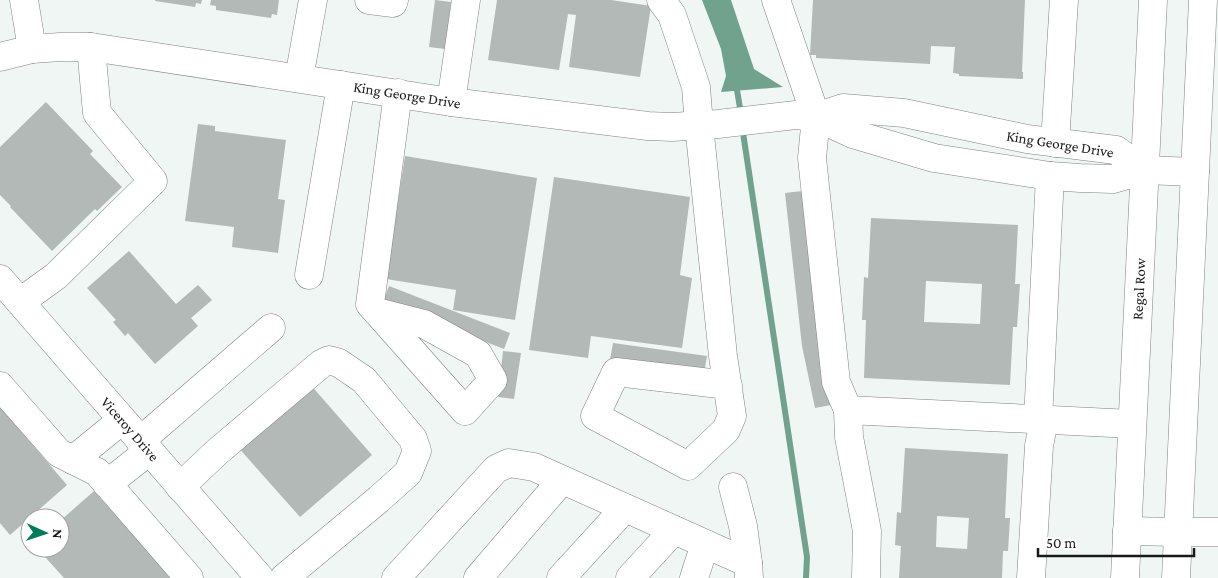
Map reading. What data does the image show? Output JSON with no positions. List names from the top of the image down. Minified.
{"streets":{"street":["King George Drive","Regal Row","Viceroy Drive"]},"crossings":[["King George Drive","Regal Row"]],"scale_bar":"50 m","north":"right"}
